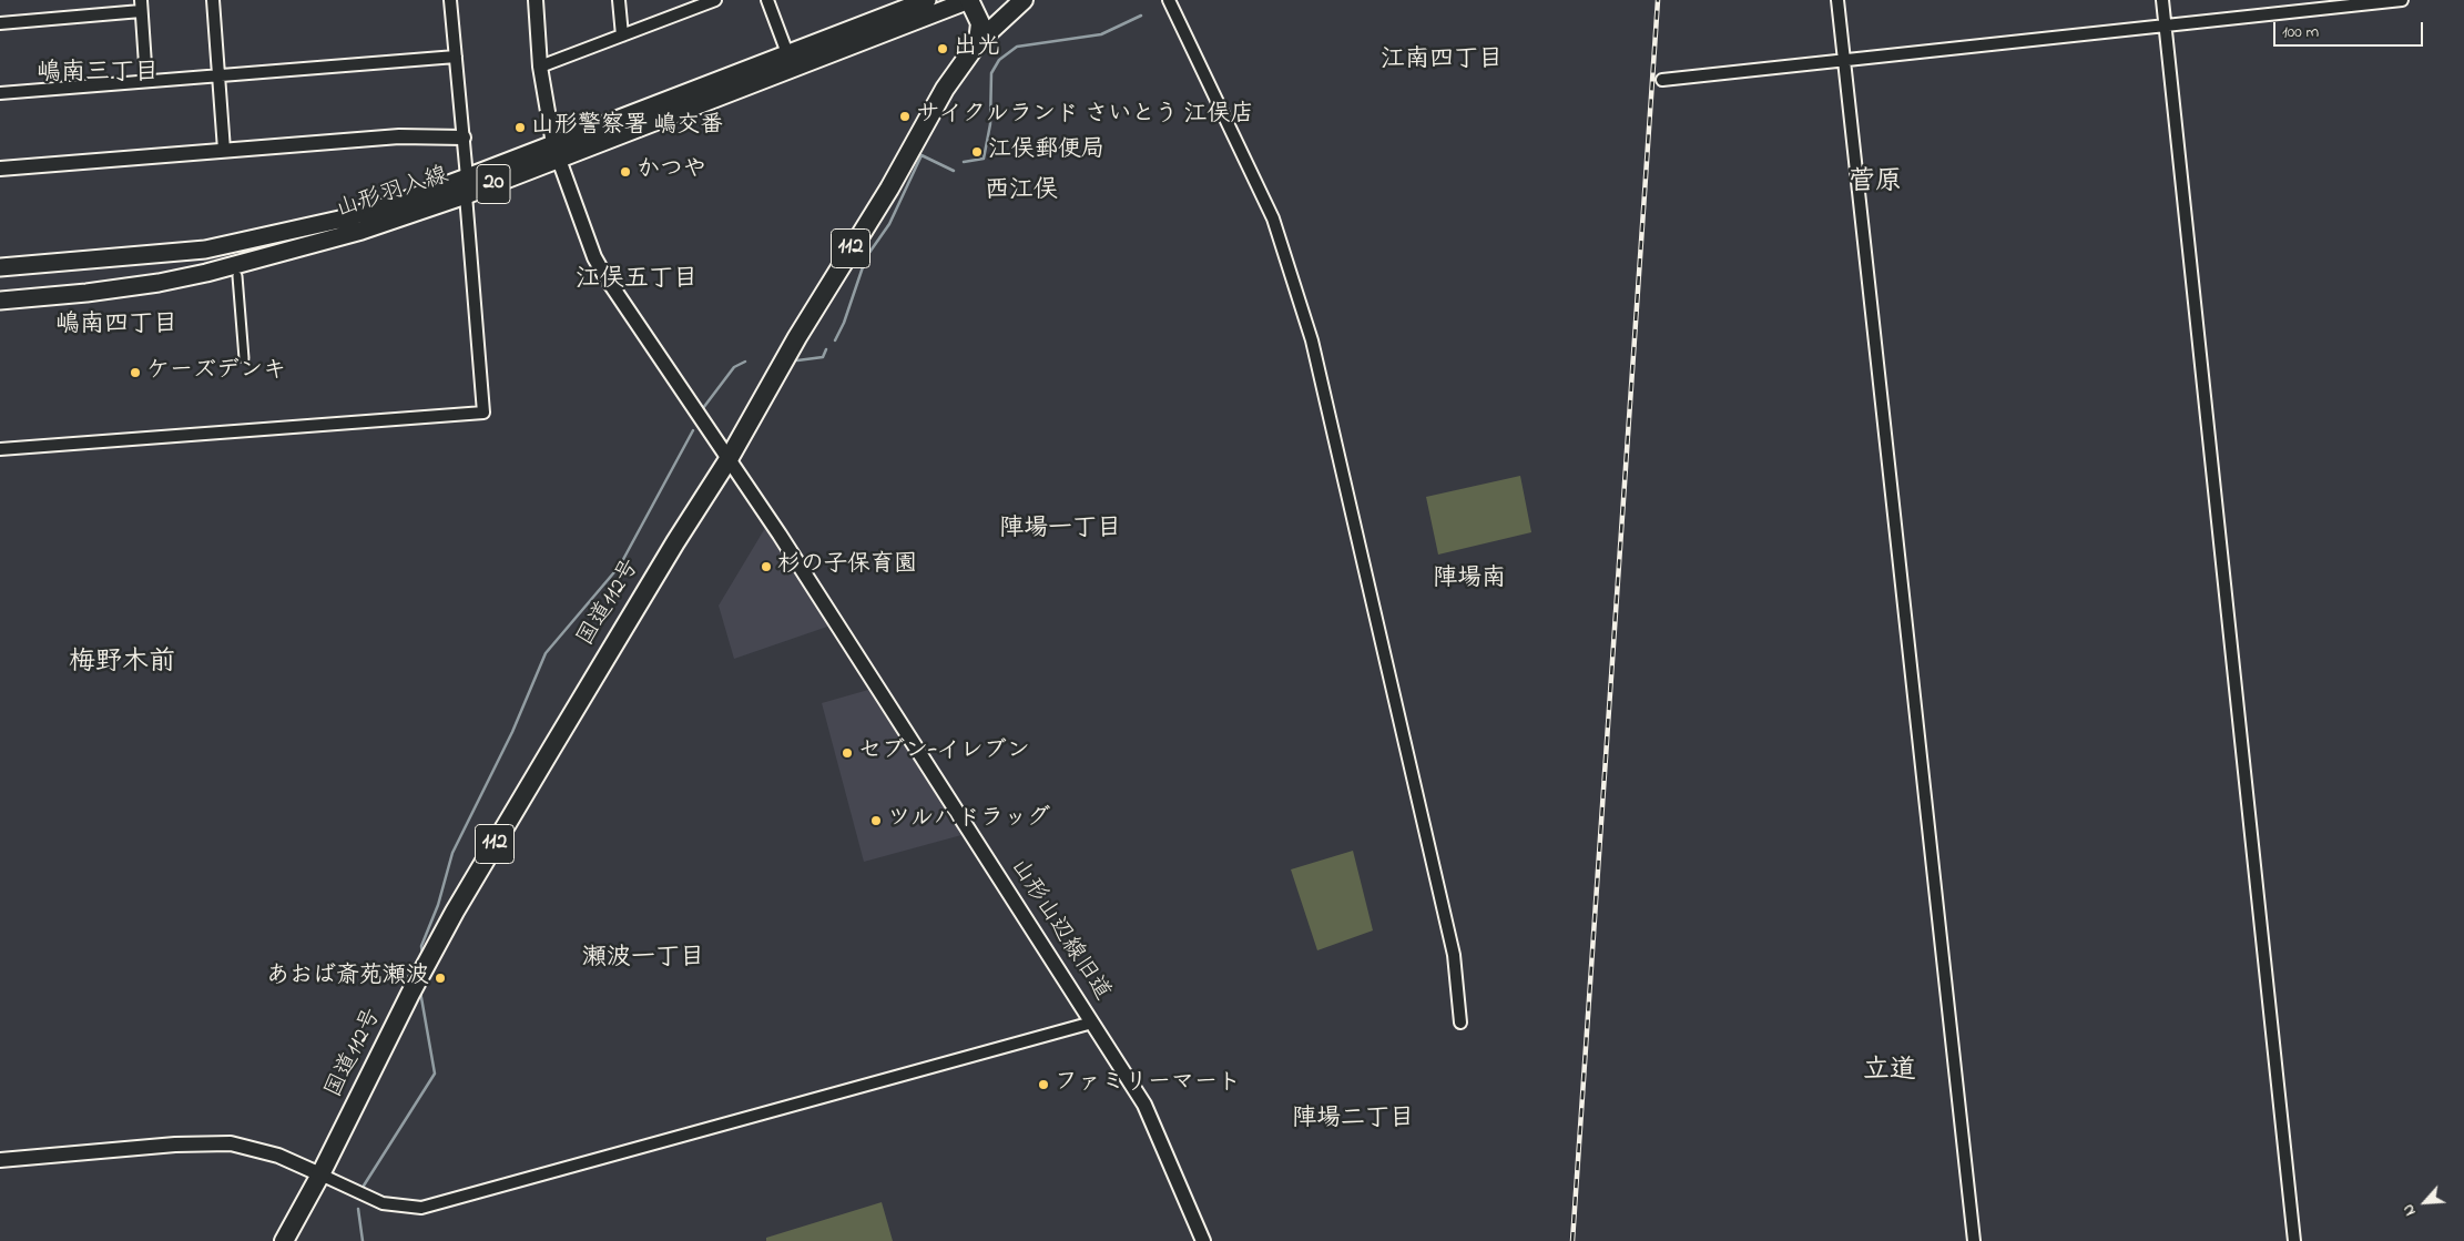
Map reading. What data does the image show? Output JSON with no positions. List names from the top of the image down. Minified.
{"streets":{"highway":["112","国道112号"],"main road":["20","山形羽入線"],"street":["山形山辺線旧道"]},"crossings":[["山形羽入線","山形山辺線旧道"],["国道112号","山形山辺線旧道"]],"districts":["江南四丁目","嶋南三丁目","菅原","西江俣","江俣五丁目","嶋南四丁目","陣場一丁目","陣場南","梅野木前","瀬波一丁目","立道","陣場二丁目"],"places":["出光","サイクルランド さいとう 江俣店","山形警察署 嶋交番","江俣郵便局","かつや","ケーズデンキ","杉の子保育園","セブン-イレブン","ツルハドラッグ","あおば斎苑瀬波","ファミリーマート"],"scale_bar":"100 m","north":"bottom left"}
